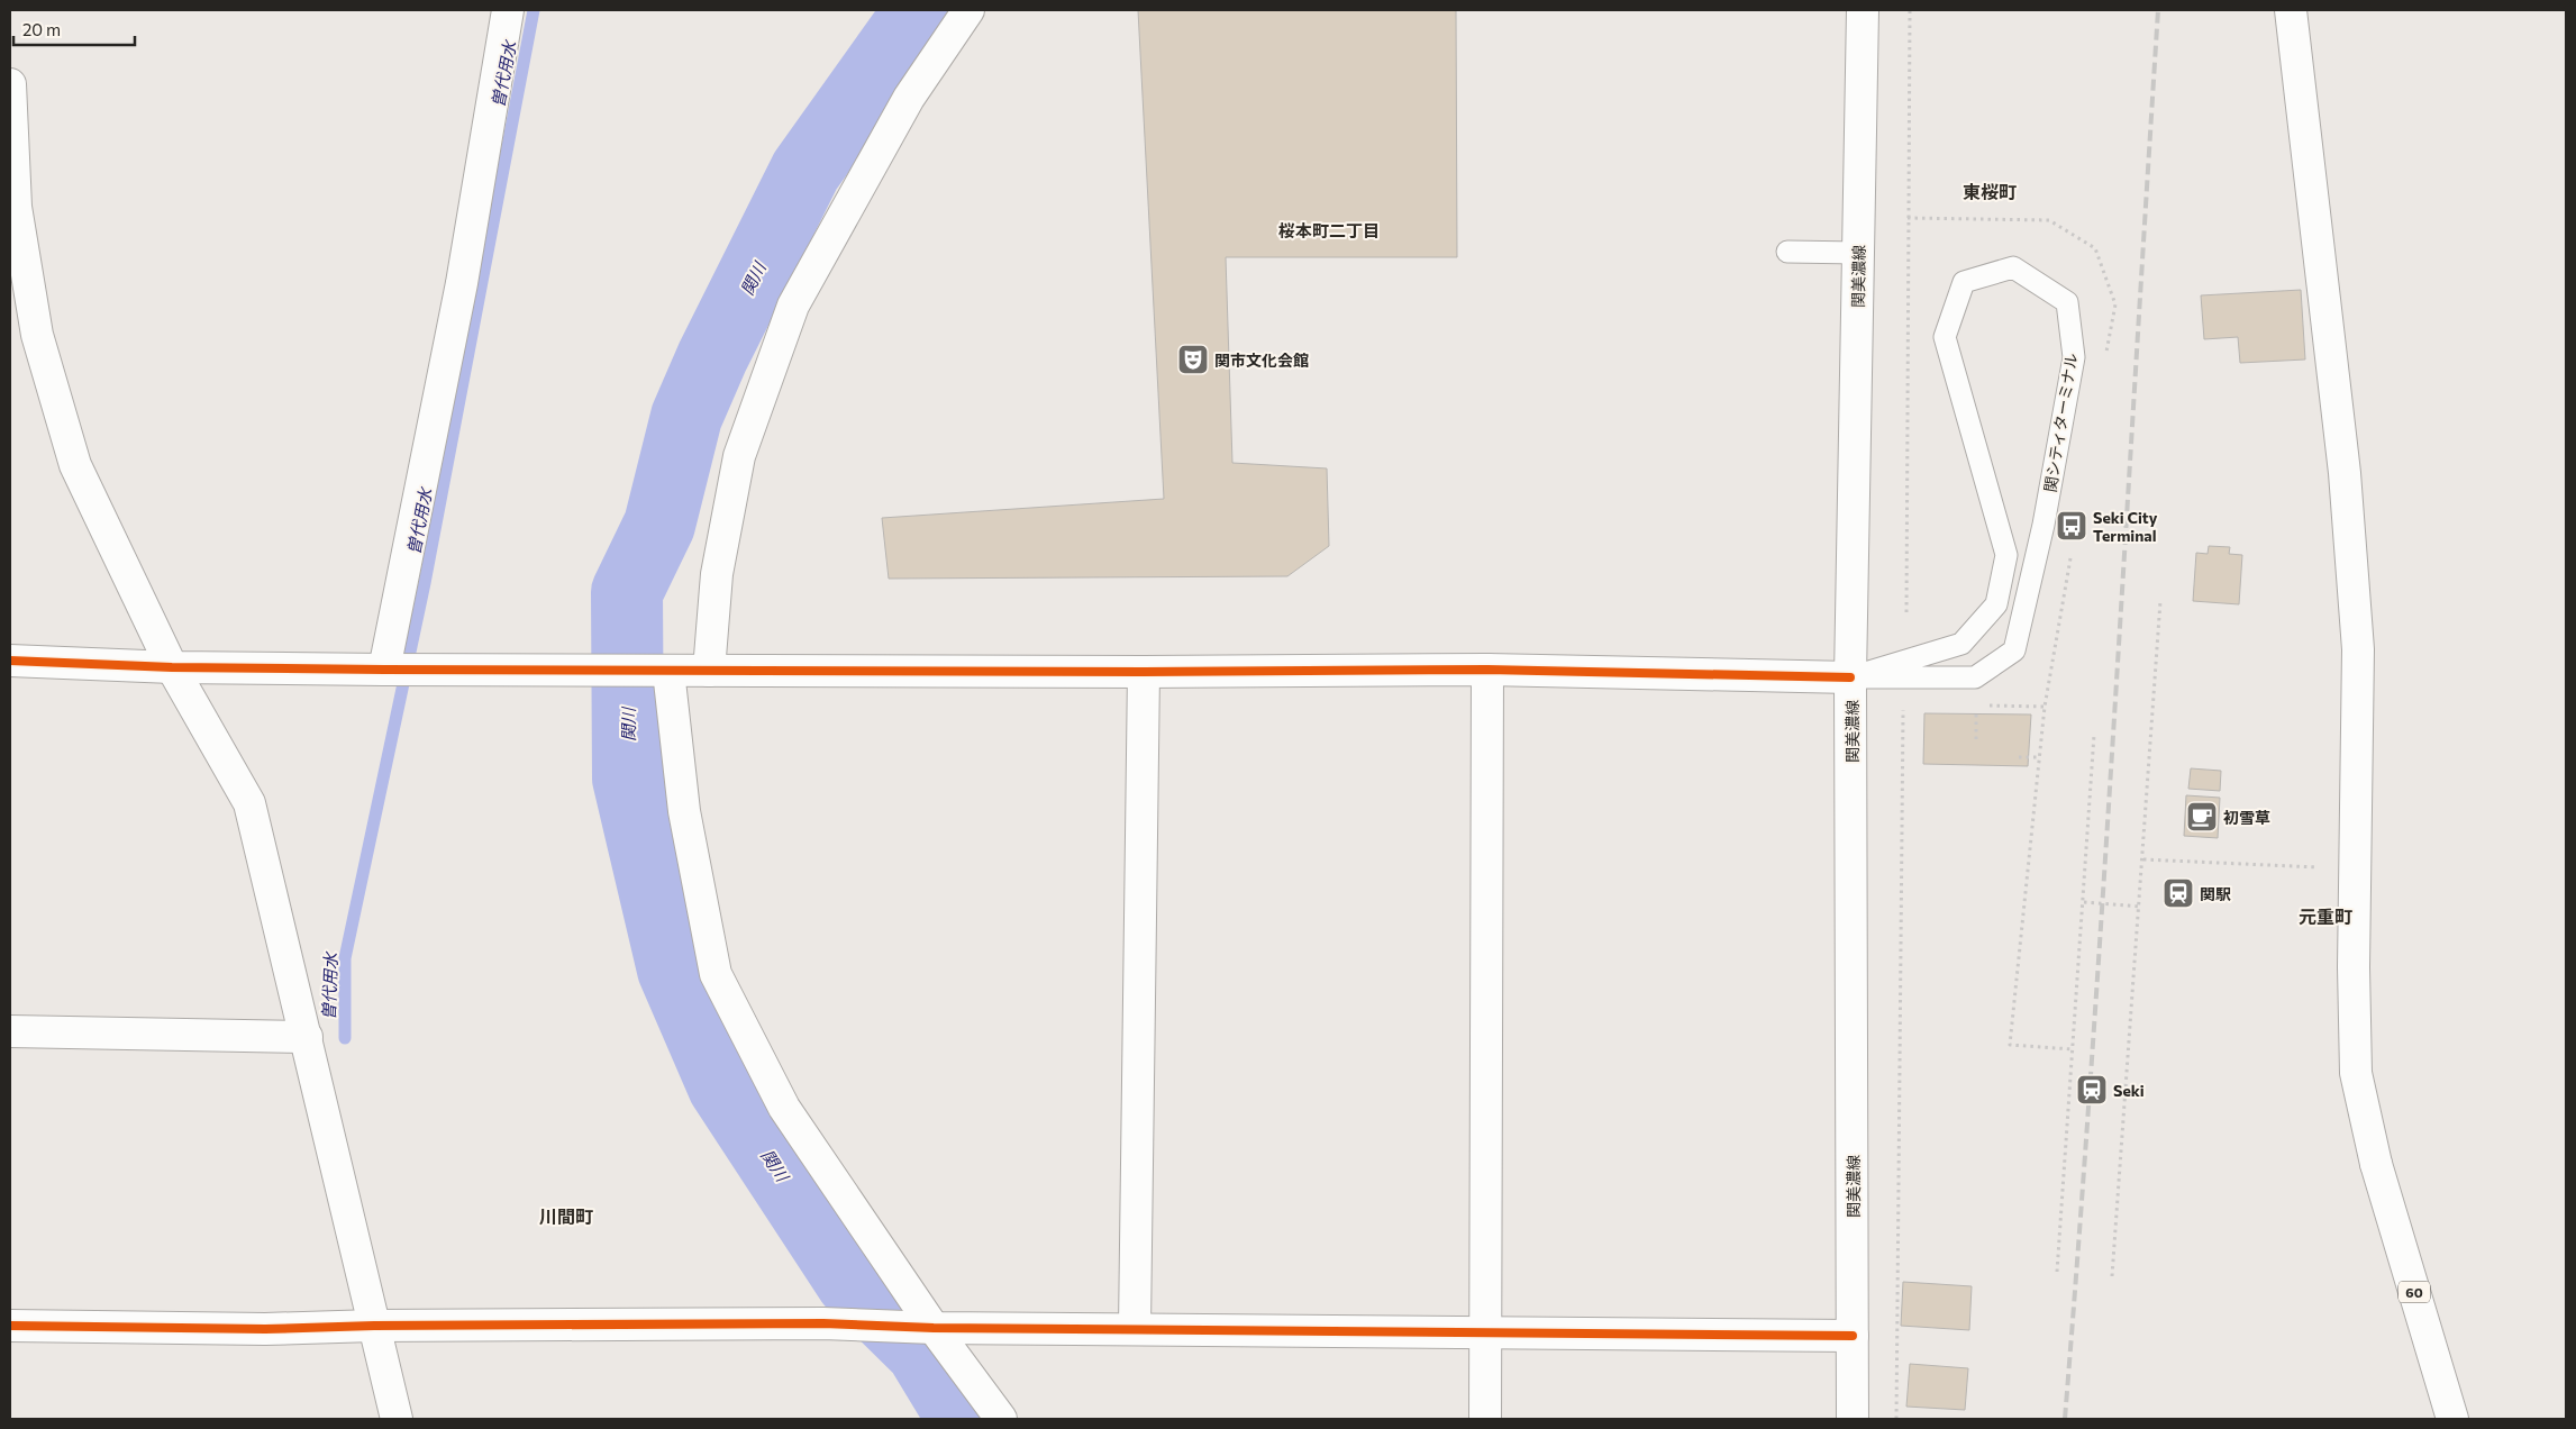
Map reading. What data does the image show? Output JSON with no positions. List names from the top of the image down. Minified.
{"streets":{"street":["関美濃線","60"],"lane":["関シティターミナル"]},"crossings":[["関美濃線","関シティターミナル"]],"districts":["東桜町","桜本町二丁目","元重町","川間町"],"water":["曽代用水","関川"],"places":{"theatre":["関市文化会館"],"bus stop":["Seki City Terminal"],"cafe":["初雪草"],"station":["関駅","Seki"]},"scale_bar":"20 m"}
